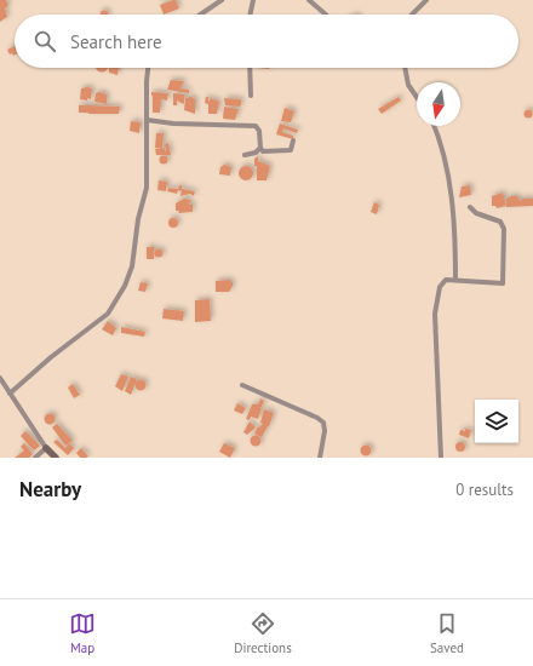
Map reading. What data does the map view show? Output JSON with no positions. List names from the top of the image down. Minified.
{"north":"bottom","page":{"search":"Search here","heading":["Nearby","0 results"],"nav":["Map","Directions","Saved"]}}
